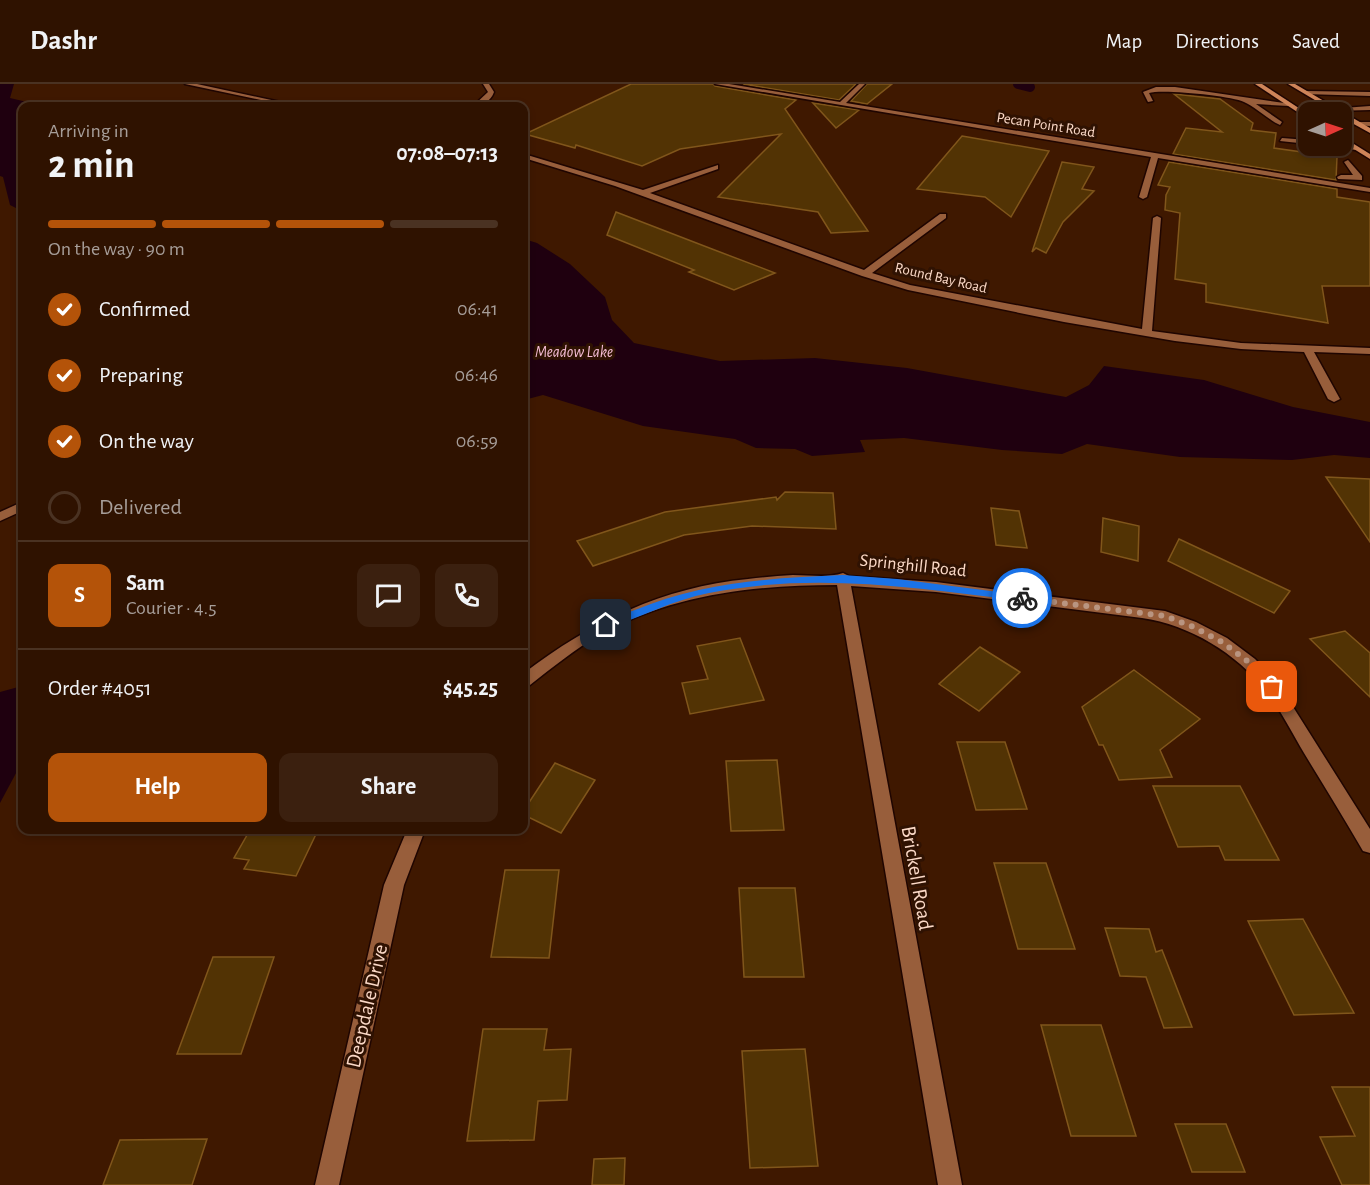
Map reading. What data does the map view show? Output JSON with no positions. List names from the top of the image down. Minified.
{"streets":{"street":["Pecan Point Road","Round Bay Road","Springhill Road","Brickell Road","Deepdale Drive"]},"crossings":[["Springhill Road","Brickell Road"]],"water":["Meadow Lake"],"north":"right","page":{"header":"Dashr","nav":["Map","Directions","Saved"],"heading":["2 min","Arriving in","07:08–07:13"],"panel":["Sam","Courier · 4.5","Order #4051","$45.25"],"bar":"On the way · 90 m","list":[["Confirmed","06:41"],["Preparing","06:46"],["On the way","06:59"],"Delivered"],"round":"S","buttons":["Help","Share"]}}
